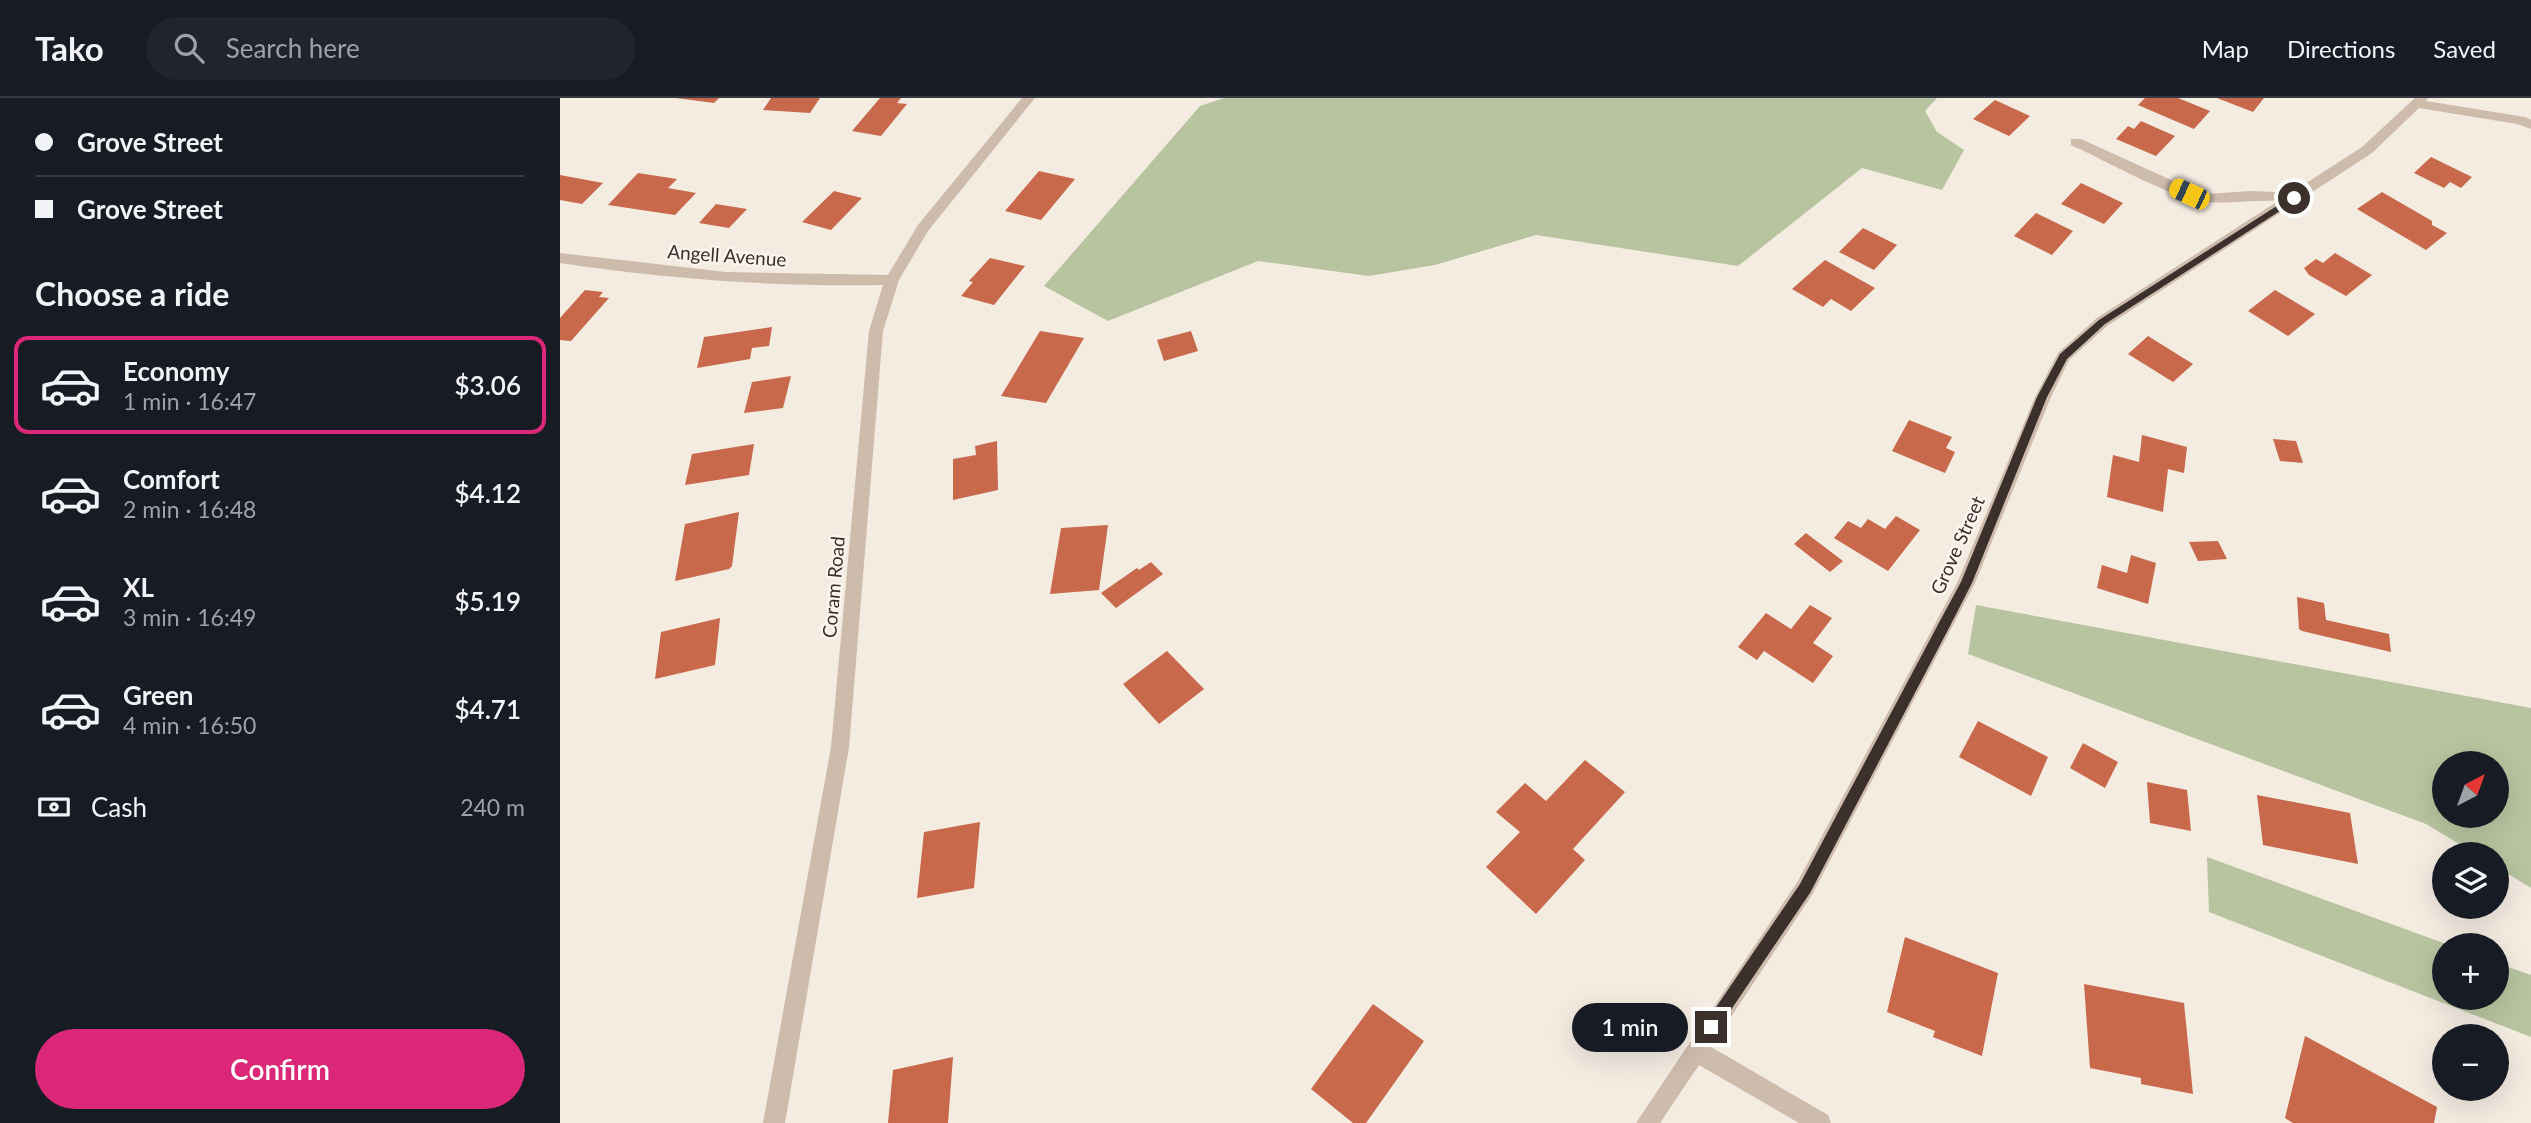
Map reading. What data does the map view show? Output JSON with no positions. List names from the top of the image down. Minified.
{"streets":{"street":["Angell Avenue","Grove Street","Coram Road"]},"crossings":[["Angell Avenue","Coram Road"]],"north":"top right","page":{"header":"Tako","search":"Search here","nav":["Map","Directions","Saved"],"banner":["Grove Street","Grove Street"],"heading":"Choose a ride","list":[{"name":"Economy","note":"1 min · 16:47","value":"$3.06"},{"name":"Comfort","note":"2 min · 16:48","value":"$4.12"},{"name":"XL","note":"3 min · 16:49","value":"$5.19"},{"name":"Green","note":"4 min · 16:50","value":"$4.71"}],"map_buttons":["+","−"],"pay":["Cash","240 m"],"bubble":"1 min","buttons":"Confirm"}}
